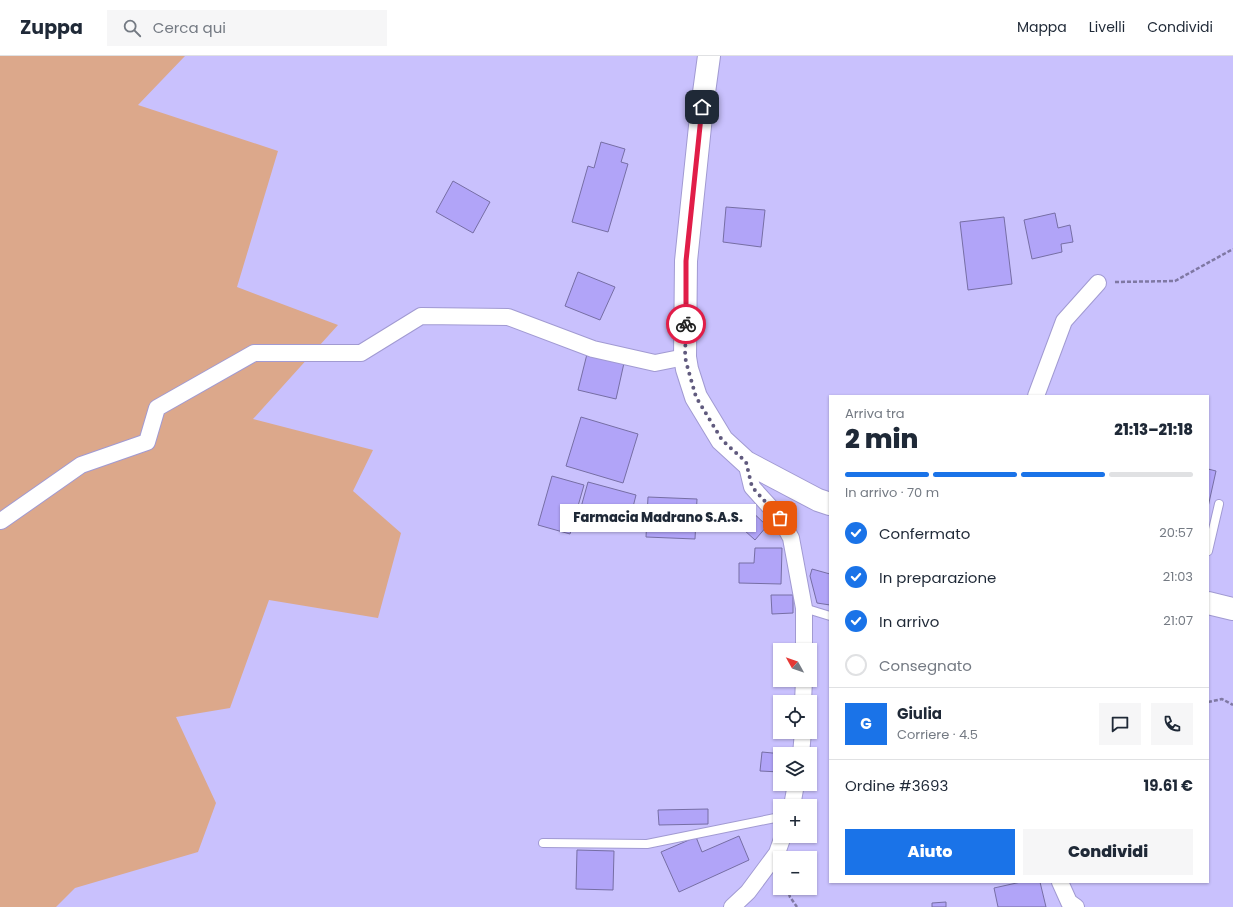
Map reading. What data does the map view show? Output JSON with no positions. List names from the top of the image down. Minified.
{"places":["Farmacia Madrano S.A.S."],"north":"top left","page":{"header":"Zuppa","search":"Cerca qui","nav":["Mappa","Livelli","Condividi"],"heading":["2 min","Arriva tra","21:13–21:18"],"panel":["Giulia","Corriere · 4.5","Ordine #3693","19.61 €"],"bar":"In arrivo · 70 m","bubble":"Farmacia Madrano S.A.S.","list":[["Confermato","20:57"],["In preparazione","21:03"],["In arrivo","21:07"],"Consegnato"],"map_buttons":["+","−"],"round":"G","buttons":["Aiuto","Condividi"]}}
